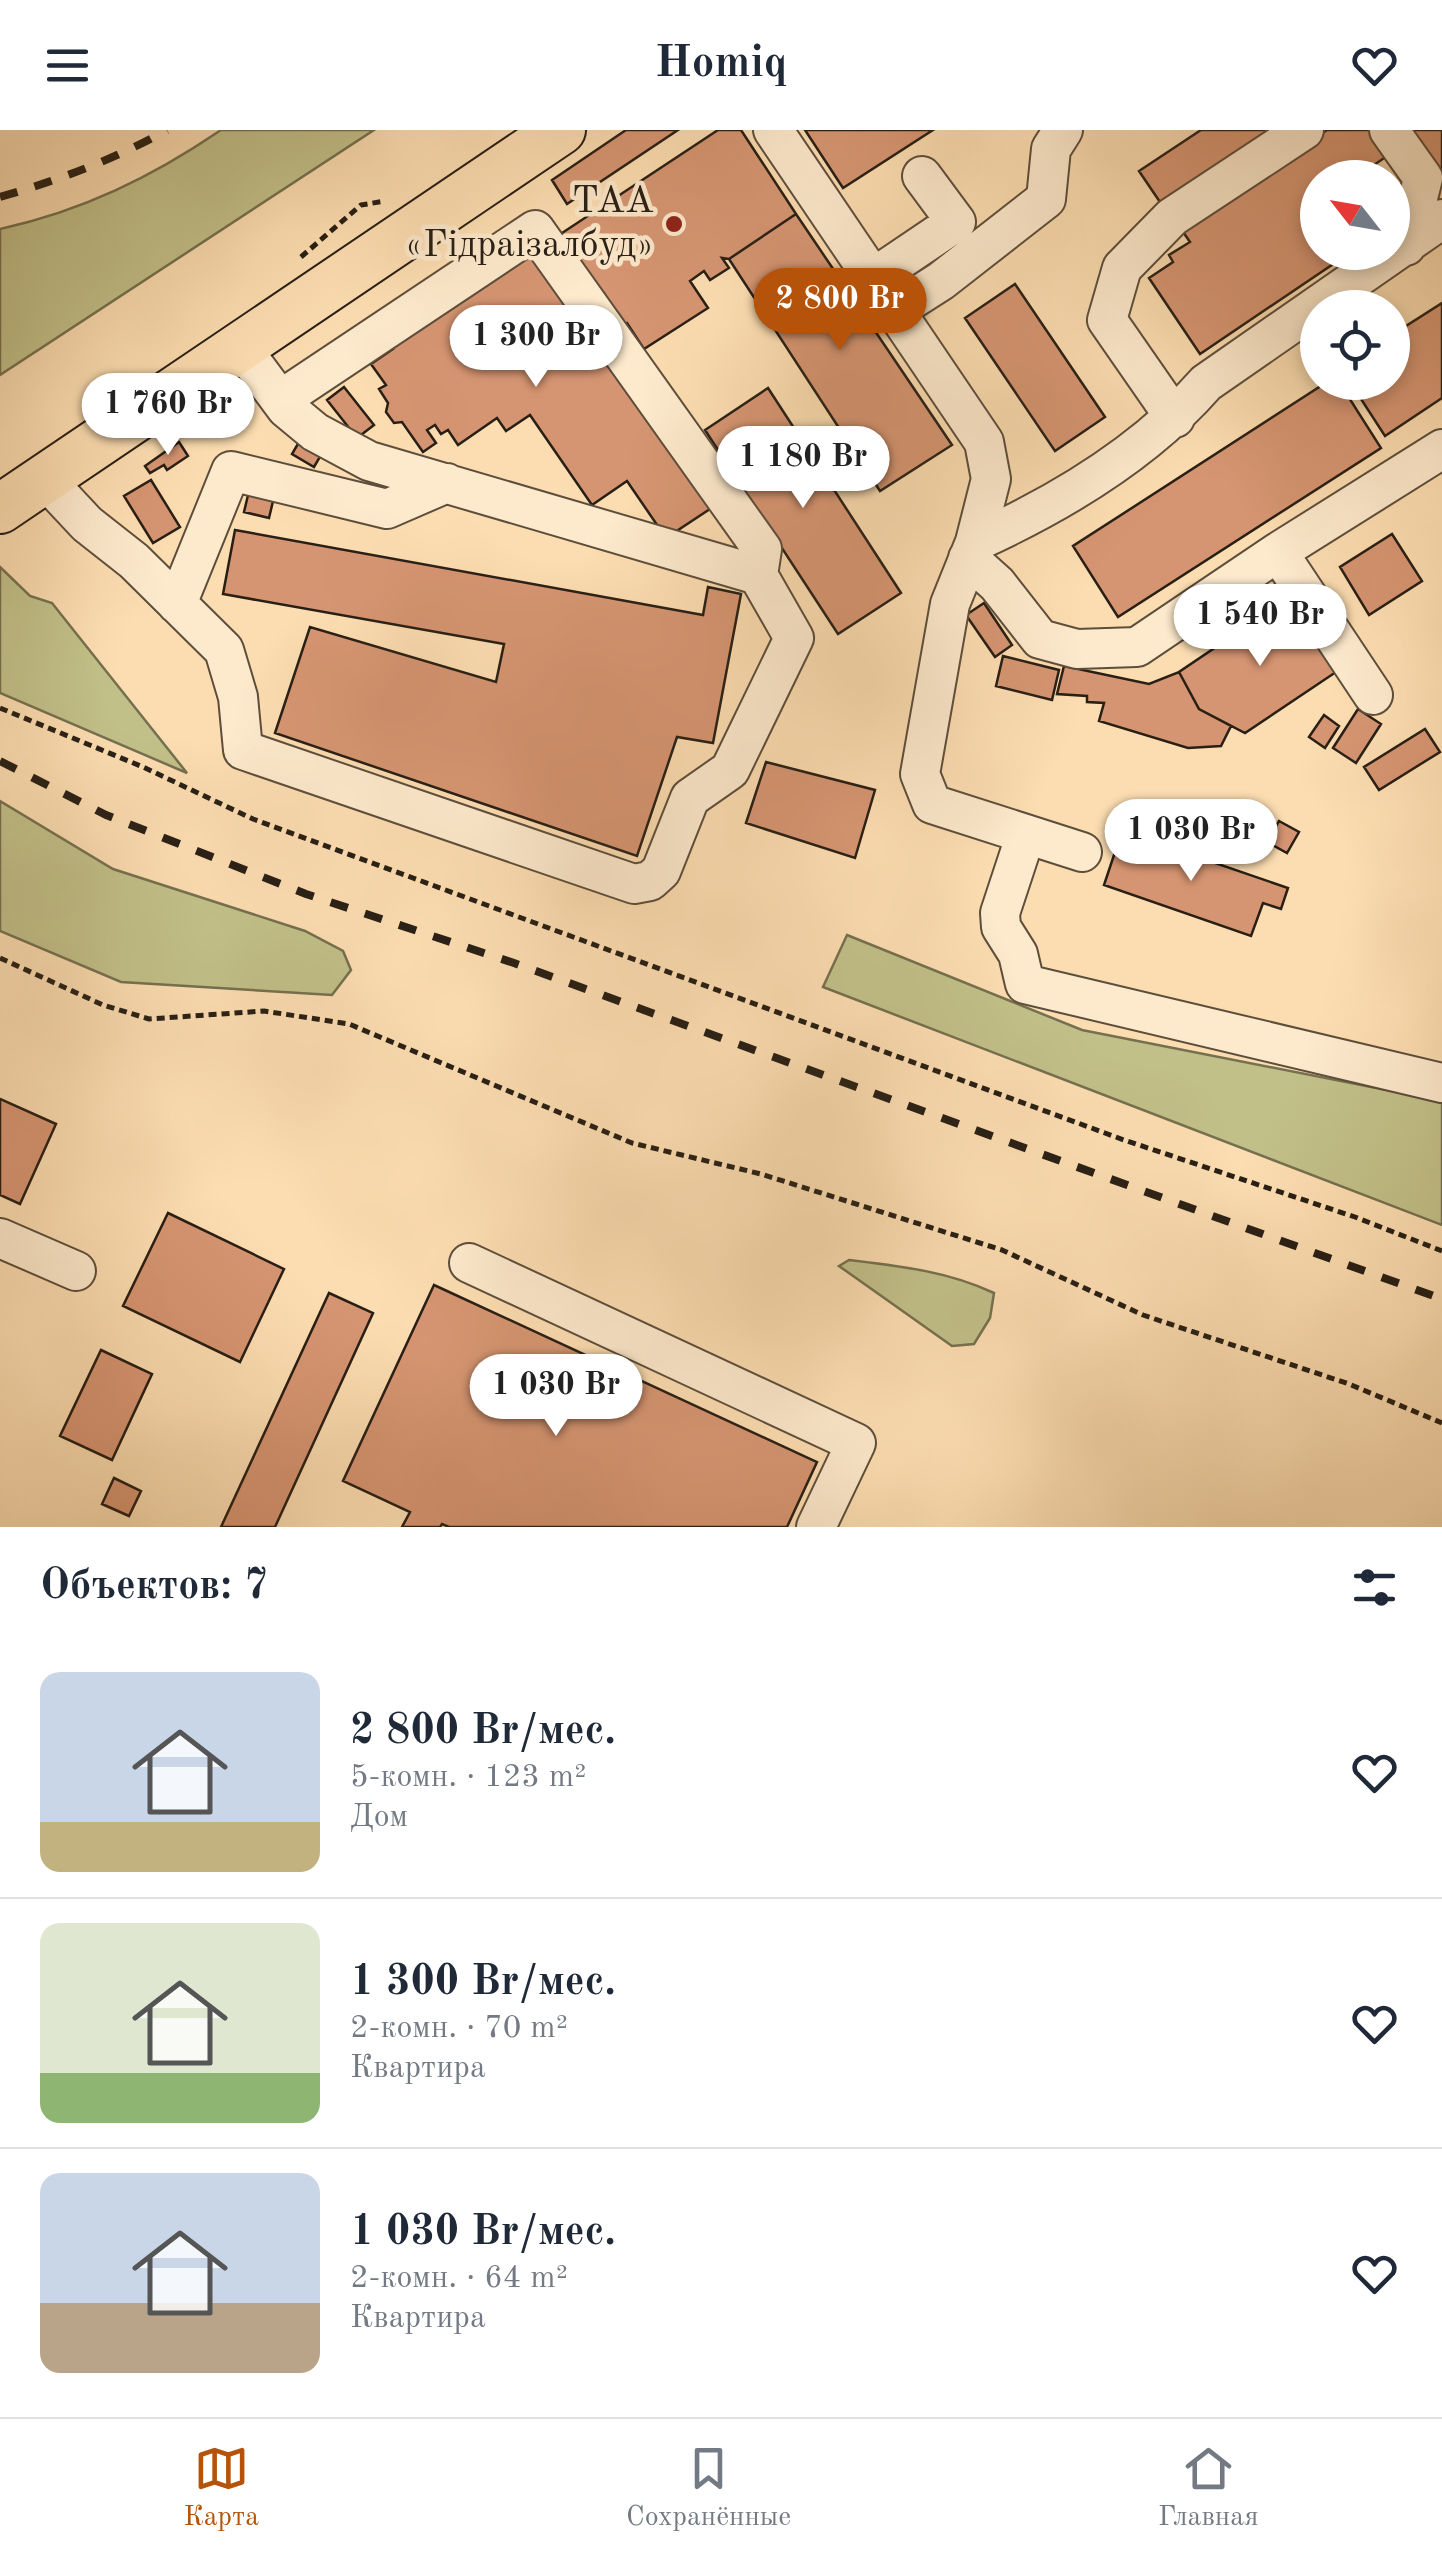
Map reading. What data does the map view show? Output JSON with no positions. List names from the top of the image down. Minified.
{"places":["ТАА «Гідраізалбуд»"],"north":"top left","page":{"header":"Homiq","price":["2 800 Br","1 300 Br","1 760 Br","1 180 Br","1 540 Br","1 030 Br","1 030 Br"],"heading":"Объектов: 7","list":[{"name":"2 800 Br/мес.","note":"5-комн. · 123 m² · Дом"},{"name":"1 300 Br/мес.","note":"2-комн. · 70 m² · Квартира"},{"name":"1 030 Br/мес.","note":"2-комн. · 64 m² · Квартира"}],"tabs":["Карта","Сохранённые","Главная"]}}
